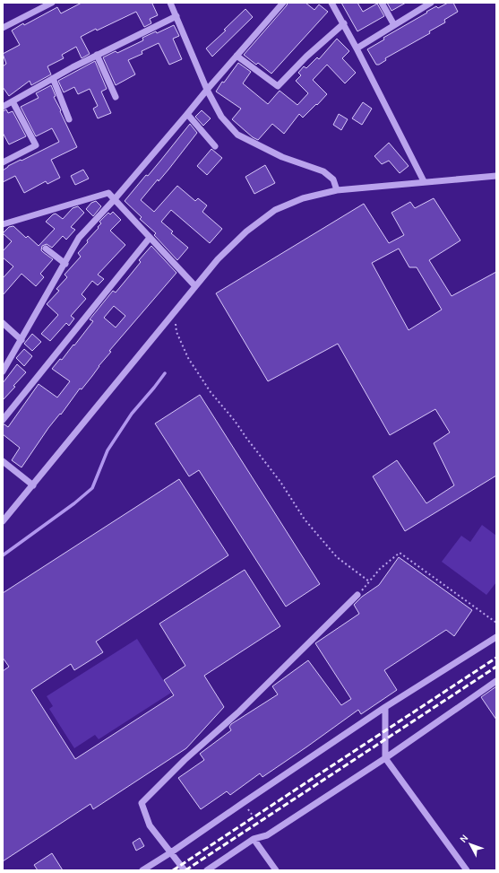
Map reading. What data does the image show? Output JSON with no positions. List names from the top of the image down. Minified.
{"north":"top left"}
